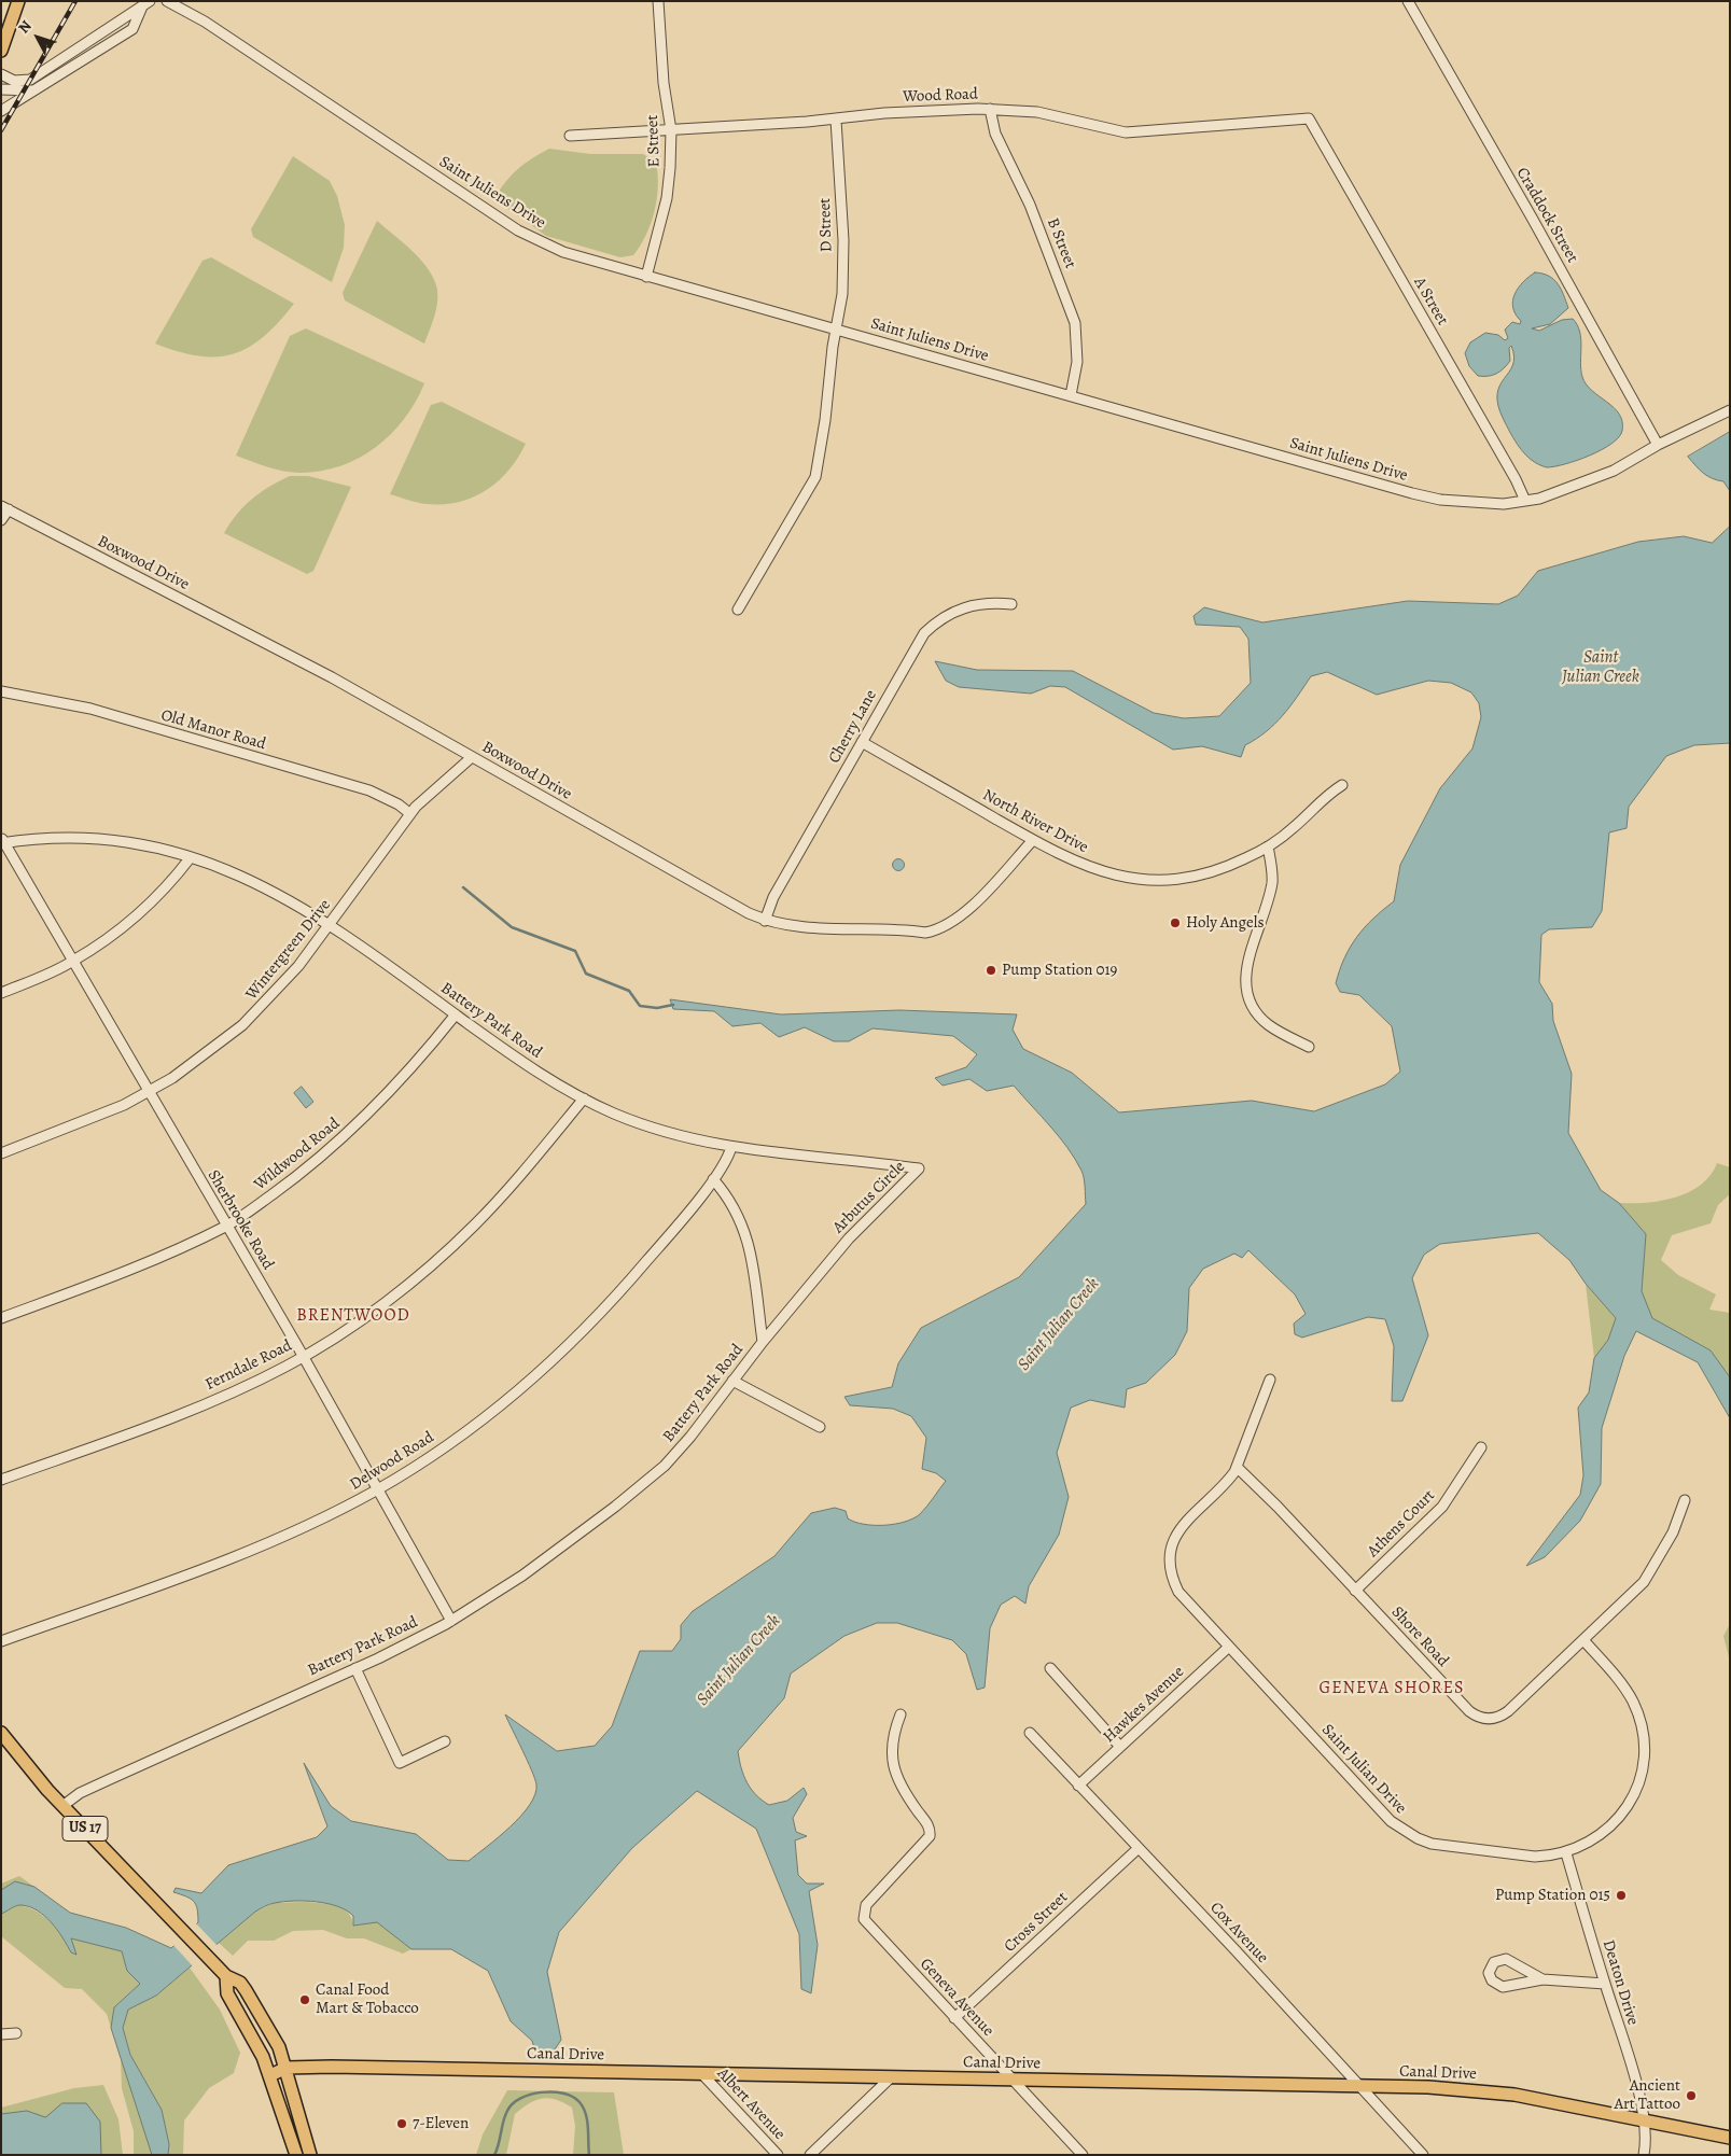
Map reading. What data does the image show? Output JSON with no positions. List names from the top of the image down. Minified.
{"streets":{"main road":["US 17","Canal Drive"],"street":["Wood Road","E Street","Saint Juliens Drive","Craddock Street","D Street","B Street","A Street","Boxwood Drive","Cherry Lane","Old Manor Road","North River Drive","Wintergreen Drive","Battery Park Road","Wildwood Road","Arbutus Circle","Sherbrooke Road","Ferndale Road","Delwood Road","Athens Court","Shore Road","Hawkes Avenue","Saint Julian Drive","Cross Street","Cox Avenue","Deaton Drive","Geneva Avenue","Albert Avenue"]},"crossings":[["Wood Road","E Street"],["Wood Road","D Street"],["Wood Road","B Street"],["Wood Road","A Street"],["E Street","Saint Juliens Drive"],["Saint Juliens Drive","Craddock Street"],["Saint Juliens Drive","D Street"],["Saint Juliens Drive","B Street"],["Saint Juliens Drive","A Street"],["Boxwood Drive","Cherry Lane"],["Boxwood Drive","North River Drive"],["Boxwood Drive","Wintergreen Drive"],["Cherry Lane","North River Drive"],["Old Manor Road","Wintergreen Drive"],["Wintergreen Drive","Battery Park Road"],["Wintergreen Drive","Sherbrooke Road"],["Battery Park Road","Wildwood Road"],["Battery Park Road","Arbutus Circle"],["Battery Park Road","Sherbrooke Road"],["Battery Park Road","Ferndale Road"],["Battery Park Road","Delwood Road"],["Battery Park Road","US 17"],["Wildwood Road","Sherbrooke Road"],["Sherbrooke Road","Ferndale Road"],["Sherbrooke Road","Delwood Road"],["Athens Court","Shore Road"],["Shore Road","Saint Julian Drive"],["Hawkes Avenue","Saint Julian Drive"],["Hawkes Avenue","Cox Avenue"],["Saint Julian Drive","Deaton Drive"],["US 17","Canal Drive"],["Cross Street","Cox Avenue"],["Cross Street","Geneva Avenue"],["Cox Avenue","Canal Drive"],["Deaton Drive","Canal Drive"],["Geneva Avenue","Canal Drive"],["Canal Drive","Albert Avenue"]],"districts":["BRENTWOOD","GENEVA SHORES"],"water":["Saint Julian Creek"],"places":["Holy Angels","Pump Station 019","Pump Station 015","Canal Food Mart & Tobacco","Ancient Art Tattoo","7-Eleven"],"north":"top left"}
